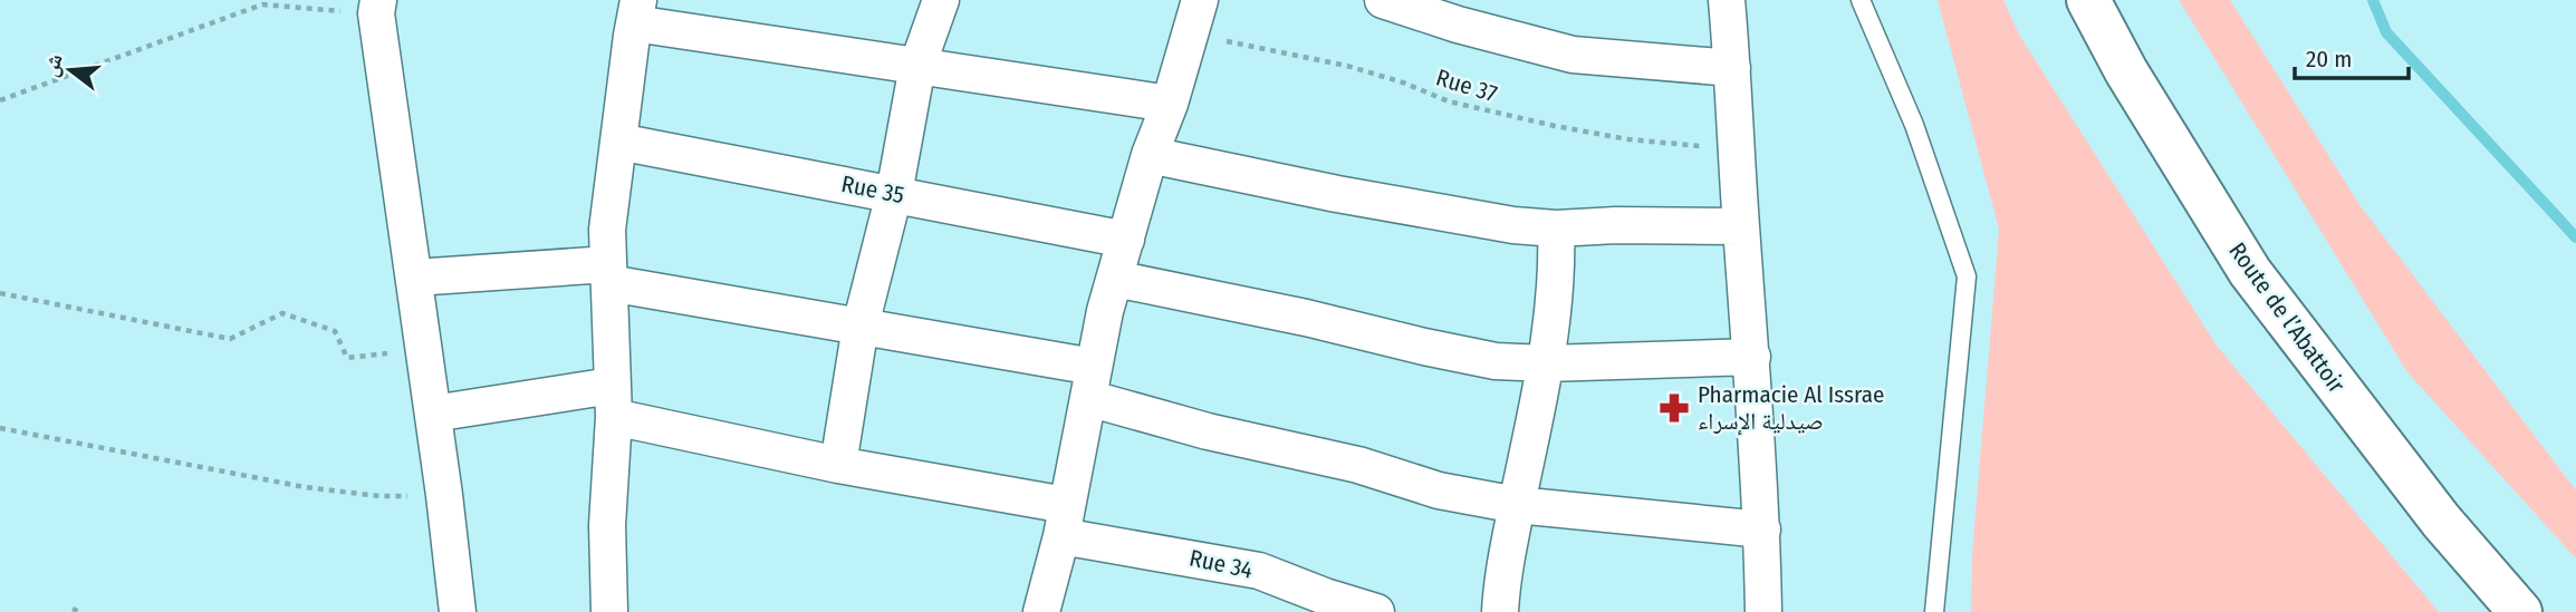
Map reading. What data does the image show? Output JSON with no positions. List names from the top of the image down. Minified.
{"streets":{"main road":["Route de l’Abattoir"],"street":["Rue 35","Rue 34"],"path":["Rue 37"]},"places":{"pharmacy":["Pharmacie Al Issrae صيدلية الإسراء"]},"scale_bar":"20 m","north":"left"}
